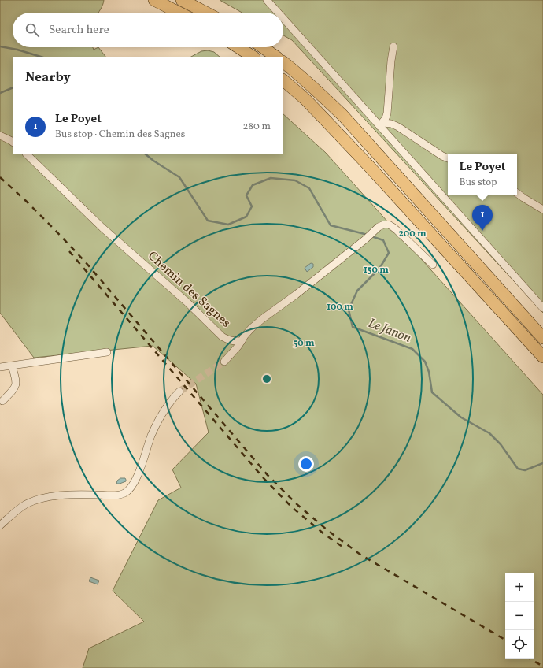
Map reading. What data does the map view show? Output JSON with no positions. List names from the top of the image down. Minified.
{"streets":{"street":["Chemin des Sagnes"]},"water":["Le Janon"],"page":{"search":"Search here","heading":"Nearby","list":[{"mark":"1","name":"Le Poyet","note":"Bus stop · Chemin des Sagnes","value":"280 m"}],"popup":["Le Poyet","Bus stop"],"pins":"1","map_buttons":["+","−"]},"rings":["200 m","150 m","100 m","50 m"]}
